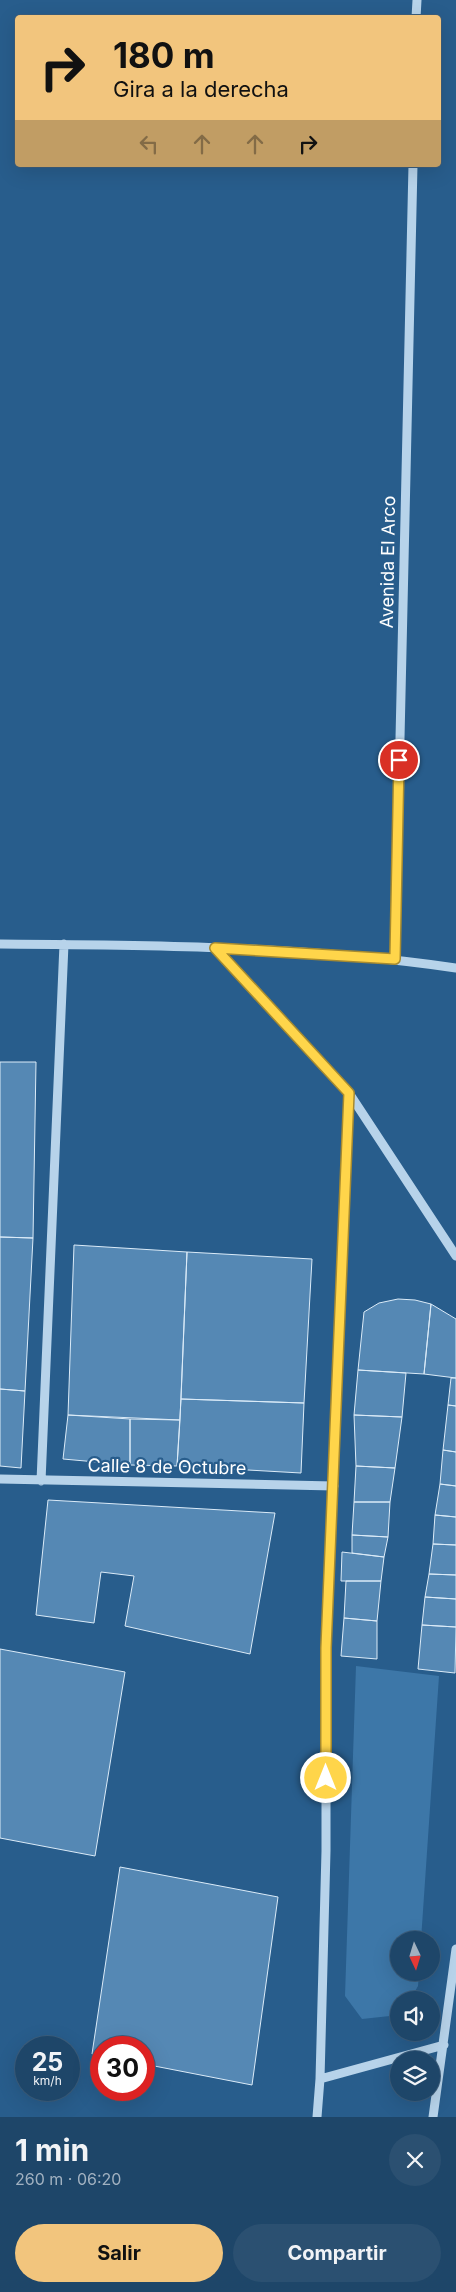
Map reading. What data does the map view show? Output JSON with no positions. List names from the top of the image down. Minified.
{"streets":{"street":["Avenida El Arco","Calle 8 de Octubre"]},"north":"bottom","page":{"turn":["180 m","Gira a la derecha"],"speed":"25 km/h","limit":"30","heading":["1 min","260 m · 06:20"],"buttons":["Salir","Compartir"]}}
